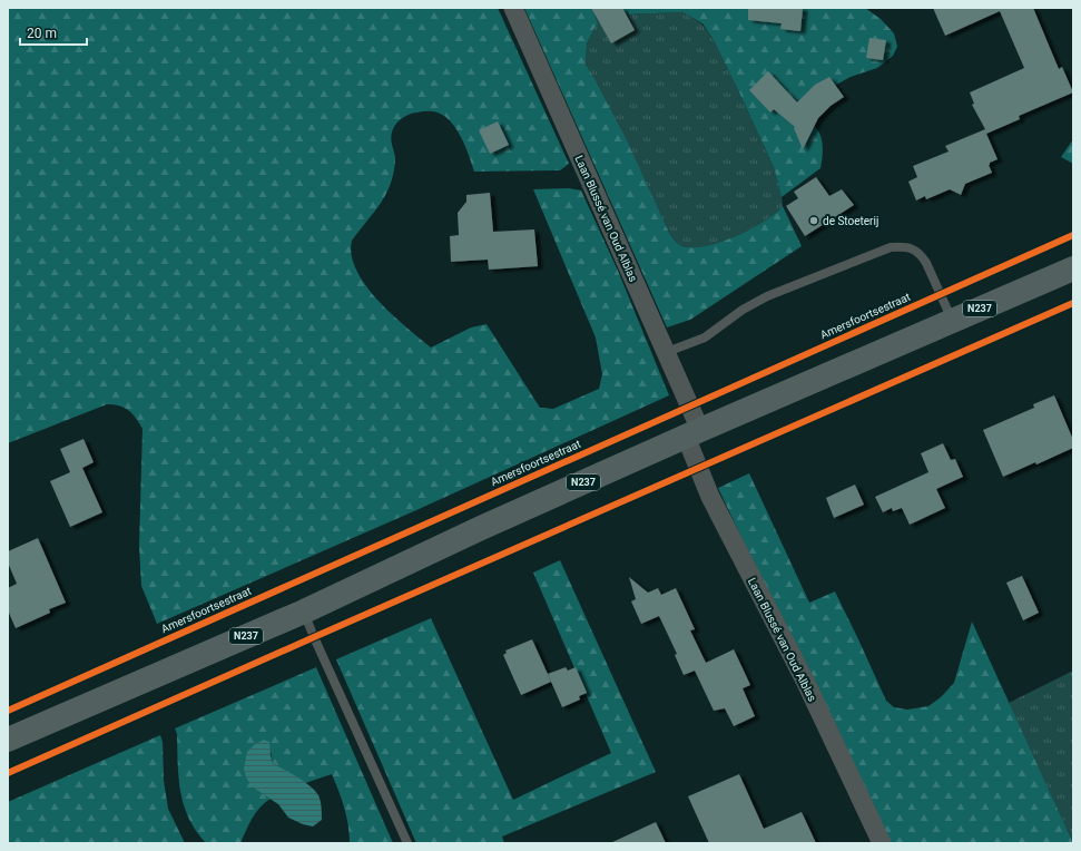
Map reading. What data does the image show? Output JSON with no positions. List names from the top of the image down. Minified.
{"streets":{"main road":["N237"],"street":["Laan Blussé van Oud Alblas"],"cycle path":["Amersfoortsestraat"]},"crossings":[["Laan Blussé van Oud Alblas","N237"]],"places":["de Stoeterij"],"scale_bar":"20 m"}
